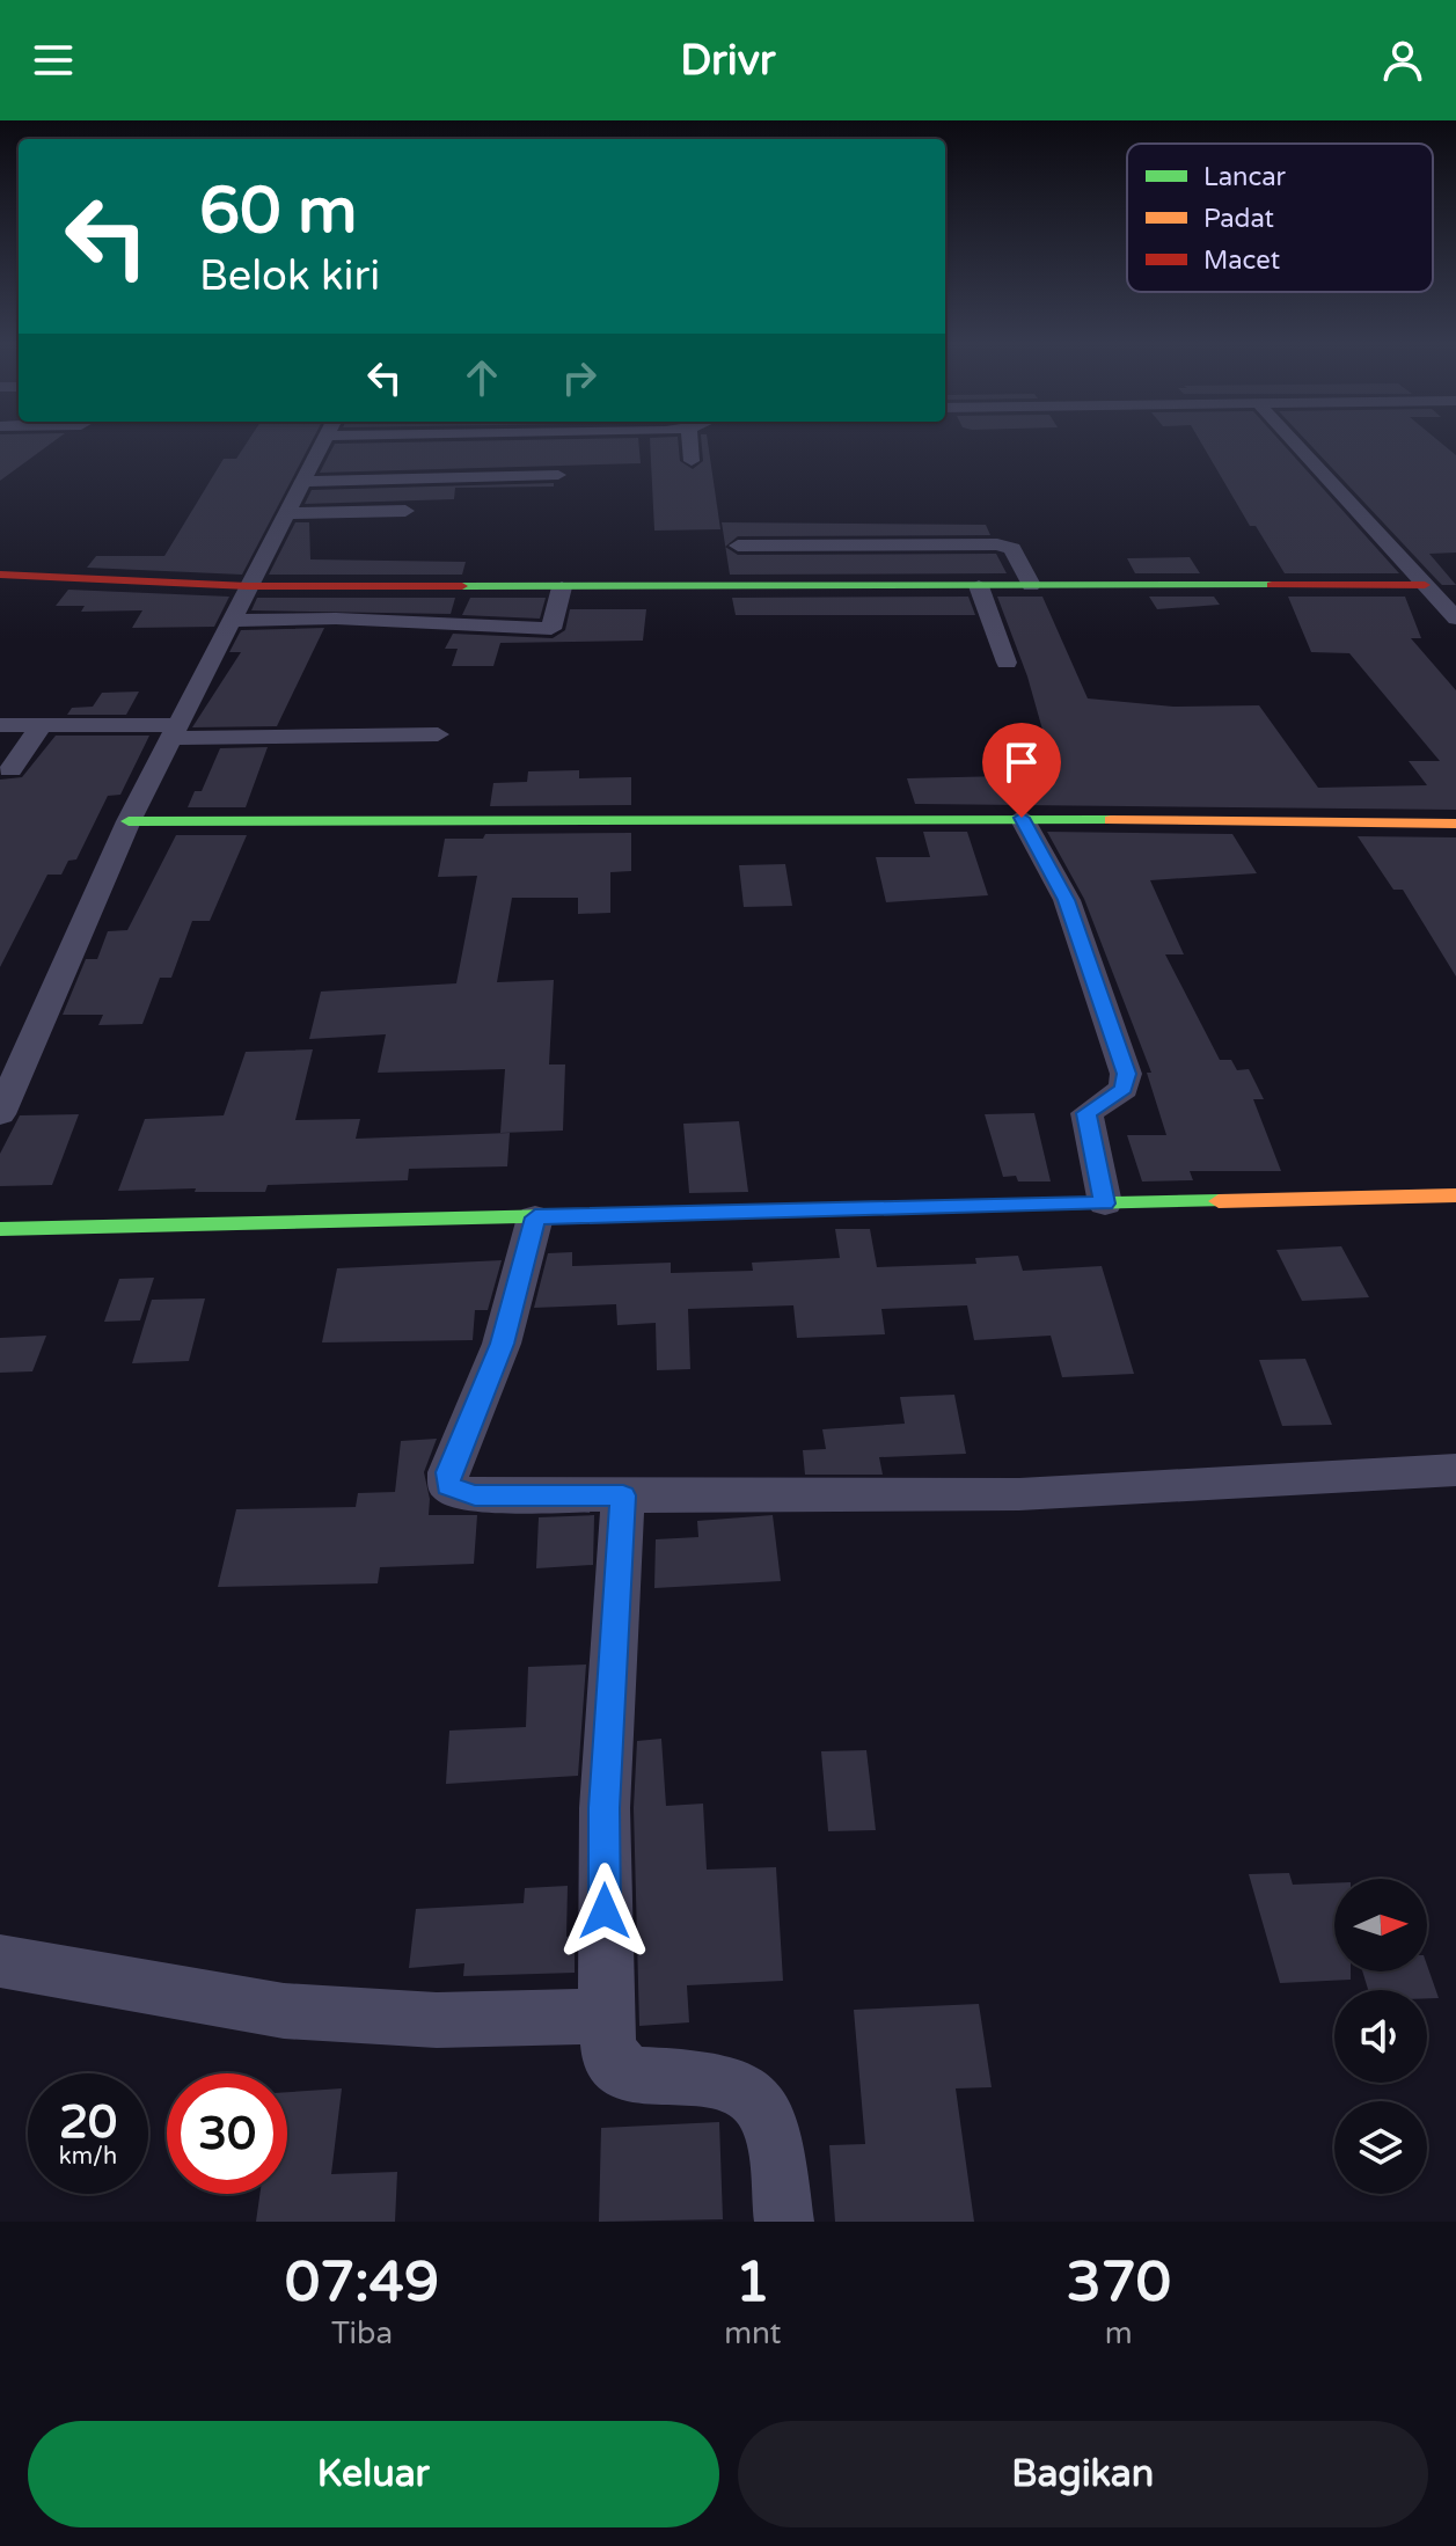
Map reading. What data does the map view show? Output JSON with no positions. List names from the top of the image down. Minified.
{"legend":["Lancar","Padat","Macet"],"north":"right","page":{"header":"Drivr","turn":["60 m","Belok kiri"],"speed":"20 km/h","limit":"30","eta":["07:49","Tiba","1","mnt","370","m"],"buttons":["Keluar","Bagikan"]}}
